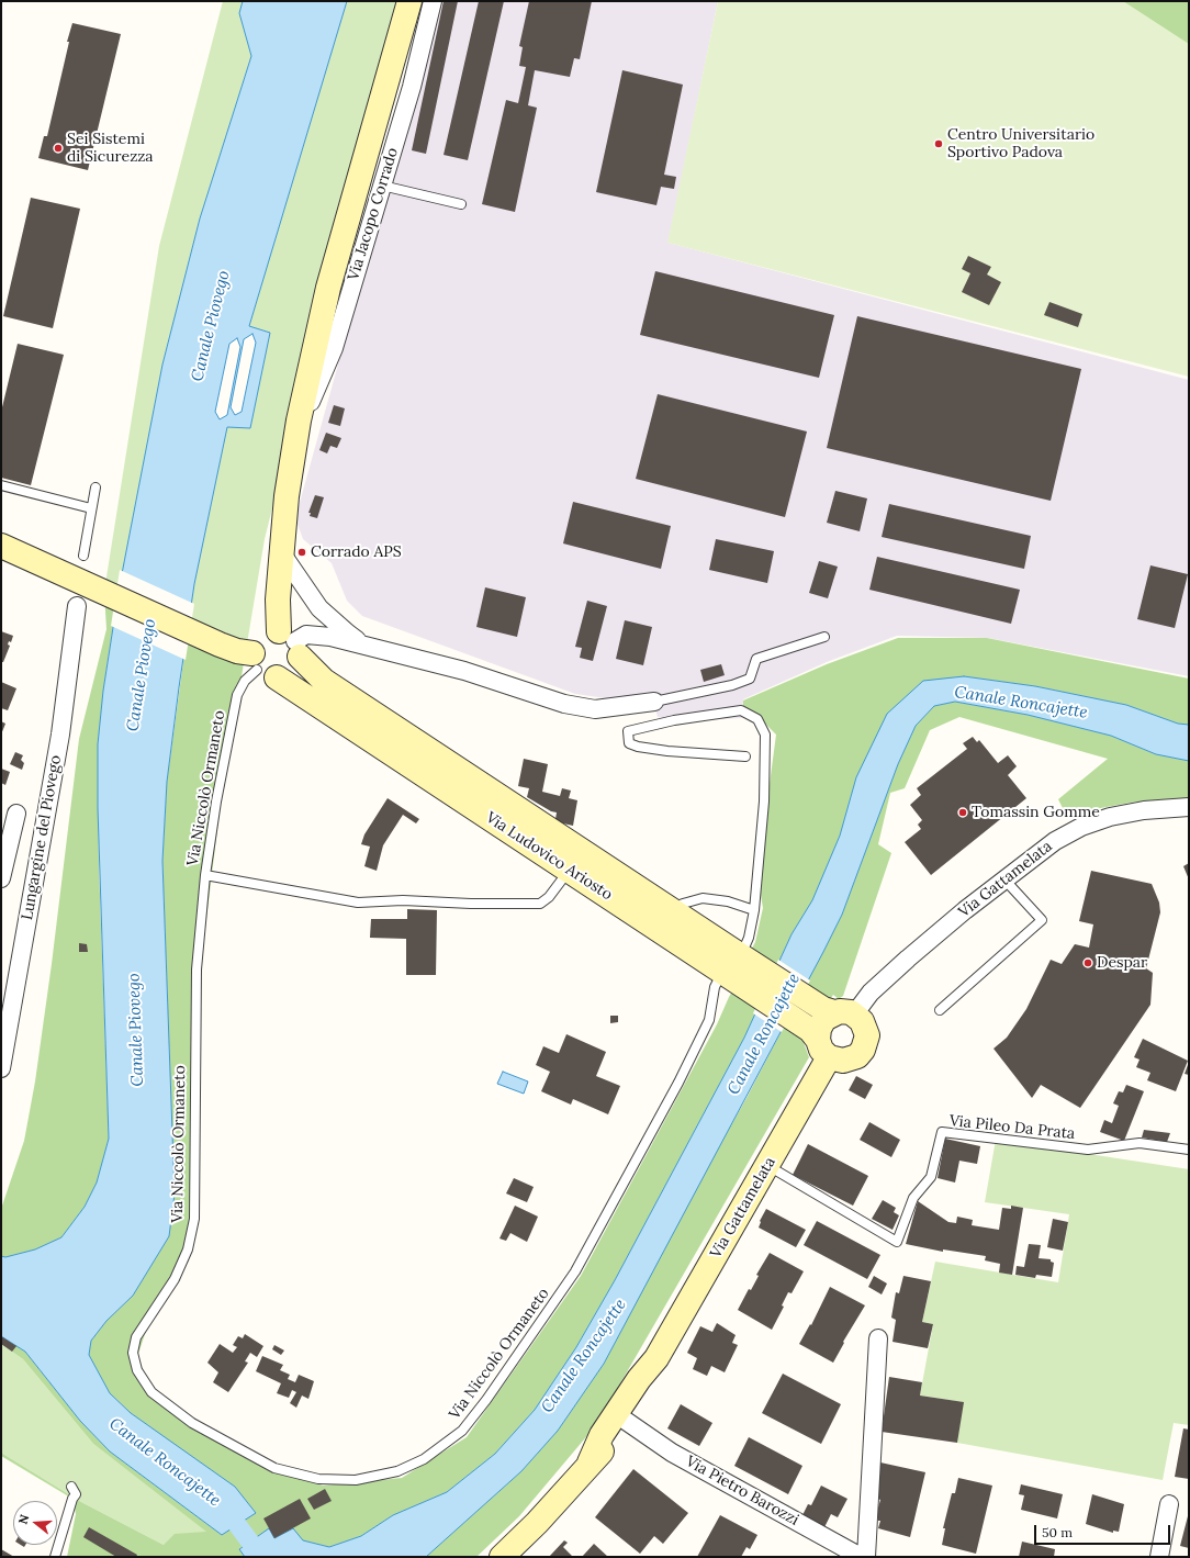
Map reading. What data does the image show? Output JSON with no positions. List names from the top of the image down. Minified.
{"streets":{"main road":["Via Jacopo Corrado","Via Ludovico Ariosto","Via Gattamelata"],"street":["Lungargine del Piovego","Via Pietro Barozzi"],"lane":["Via Niccolò Ormaneto","Via Pileo Da Prata"]},"crossings":[["Via Jacopo Corrado","Via Ludovico Ariosto"],["Via Niccolò Ormaneto","Via Ludovico Ariosto"],["Lungargine del Piovego","Via Ludovico Ariosto"],["Via Ludovico Ariosto","Via Gattamelata"],["Via Gattamelata","Via Pileo Da Prata"],["Via Gattamelata","Via Pietro Barozzi"]],"water":["Canale Piovego","Canale Roncajette"],"places":["Centro Universitario Sportivo Padova","Sei Sistemi di Sicurezza","Corrado APS","Tomassin Gomme","Despar"],"scale_bar":"50 m","north":"left"}
